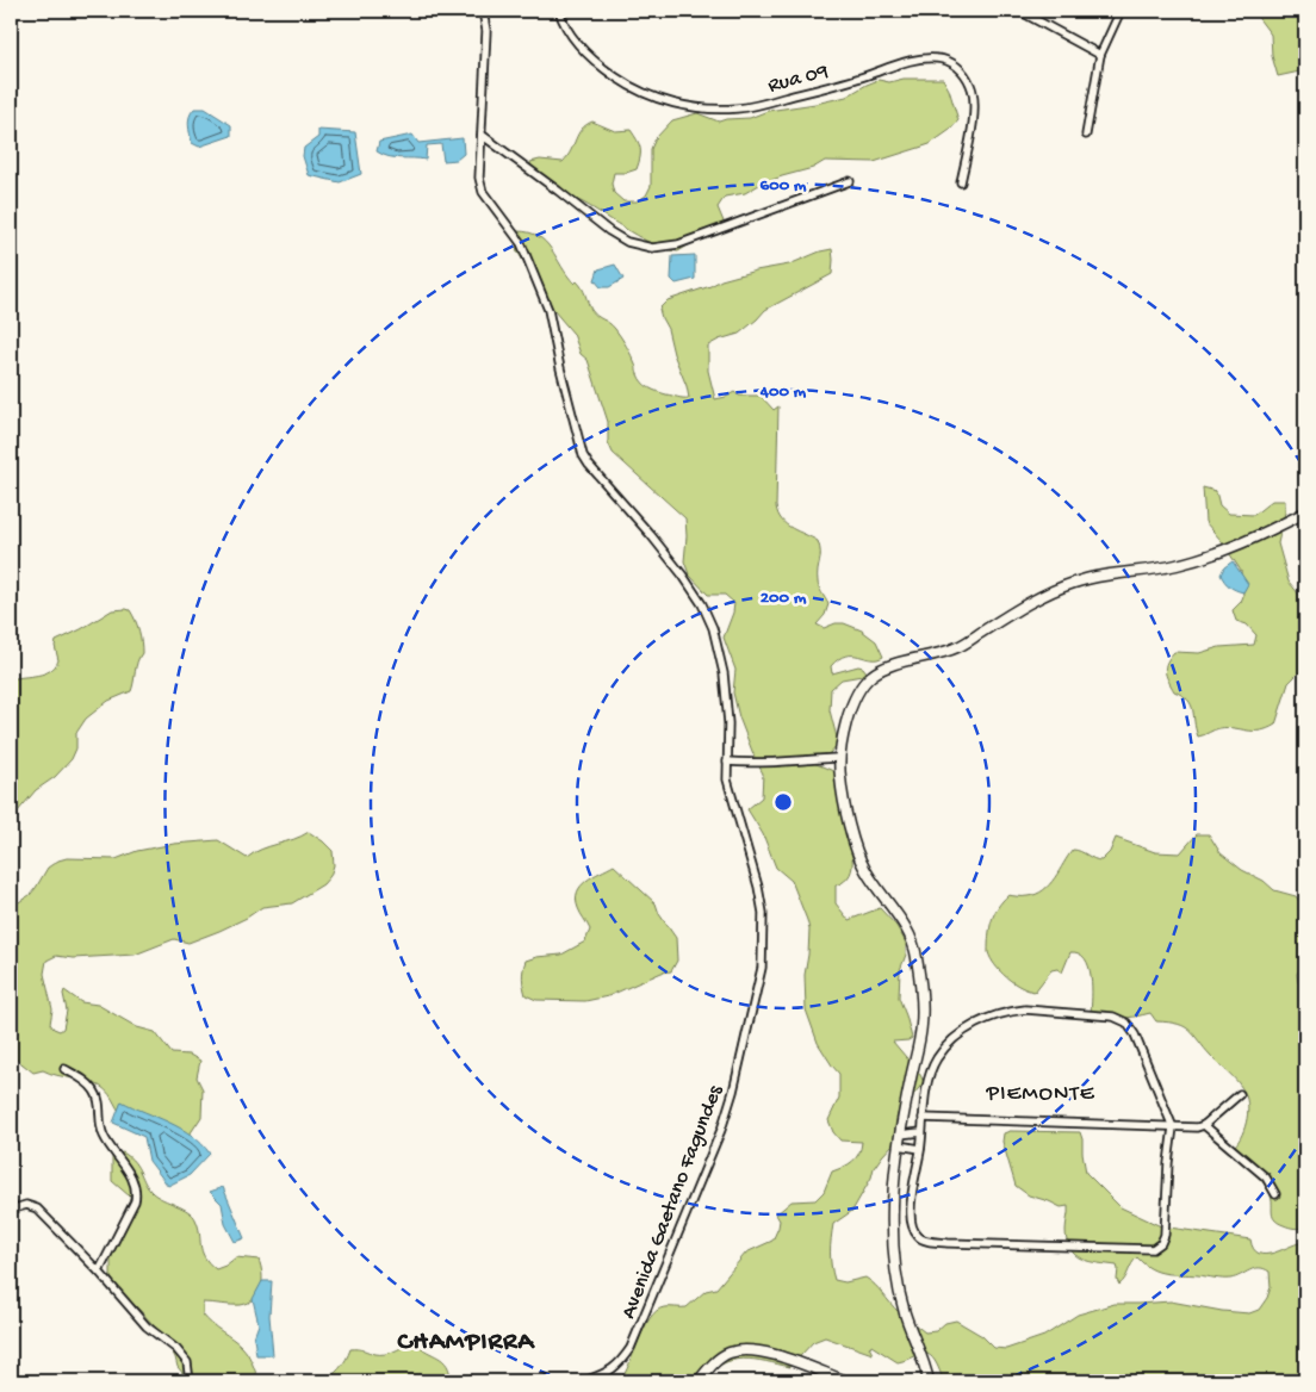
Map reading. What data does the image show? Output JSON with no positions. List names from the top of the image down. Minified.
{"streets":{"street":["Rua 09","Avenida Gaetano Fagundes"]},"districts":["PIEMONTE","CHAMPIRRA"],"rings":["600 m","400 m","200 m"]}
